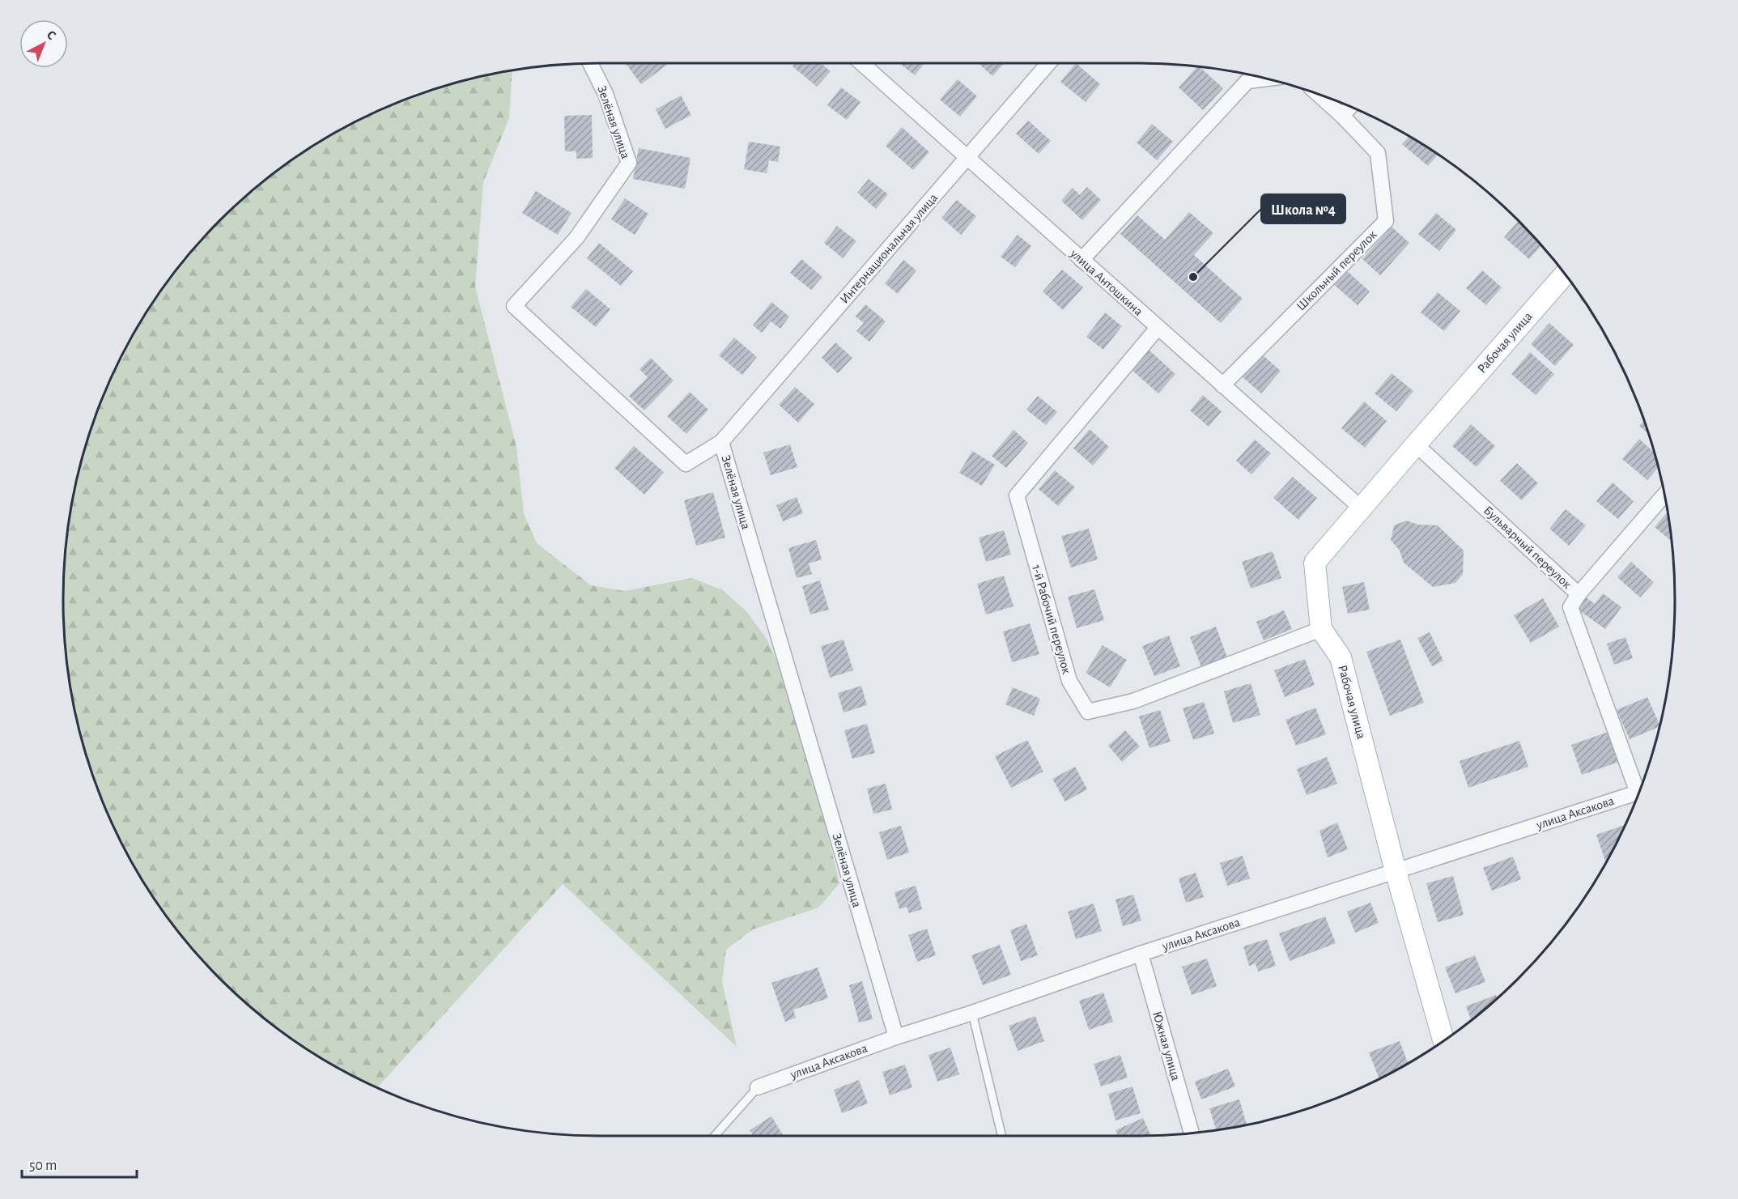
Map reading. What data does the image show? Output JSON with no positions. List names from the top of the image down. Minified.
{"streets":{"street":["Зелёная улица","Интернациональная улица","Школьный переулок","улица Антошкина","Рабочая улица","Бульварный переулок","1-й Рабочий переулок","улица Аксакова","Южная улица"]},"crossings":[["Зелёная улица","Интернациональная улица"],["Зелёная улица","улица Аксакова"],["Интернациональная улица","улица Антошкина"],["Школьный переулок","улица Антошкина"],["улица Антошкина","Рабочая улица"],["улица Антошкина","1-й Рабочий переулок"],["Рабочая улица","Бульварный переулок"],["Рабочая улица","1-й Рабочий переулок"],["Рабочая улица","улица Аксакова"],["улица Аксакова","Южная улица"]],"places":["Школа №4"],"scale_bar":"50 m","north":"top right"}
